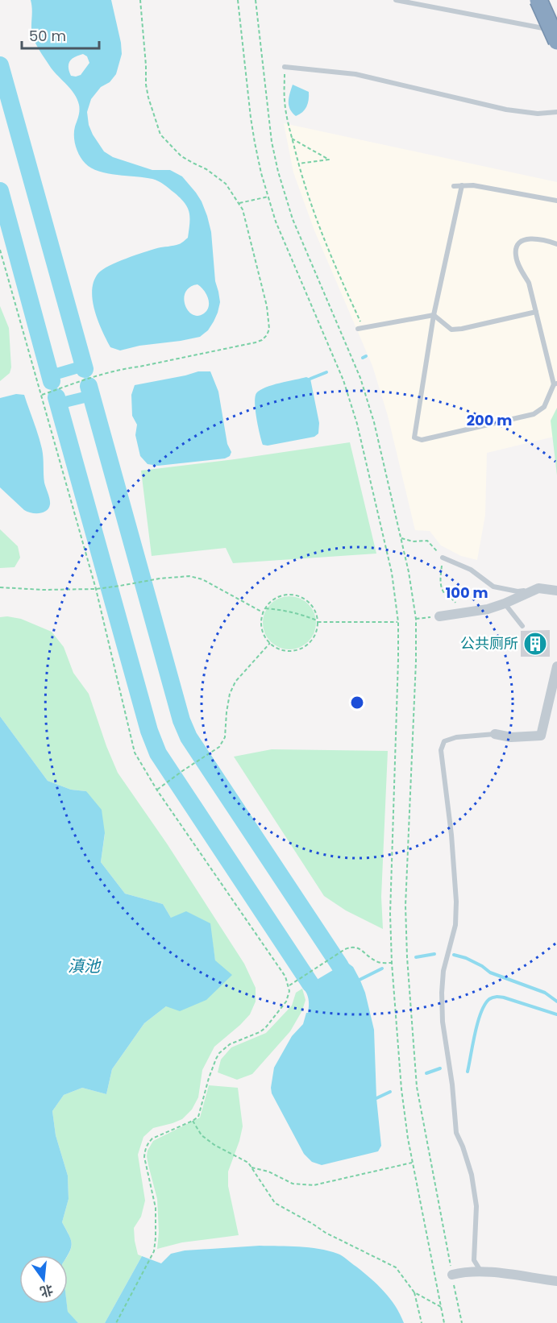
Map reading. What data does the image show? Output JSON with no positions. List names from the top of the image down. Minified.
{"water":["滇池"],"places":{"building":["公共厕所"]},"scale_bar":"50 m","north":"bottom","rings":["200 m","100 m"]}
